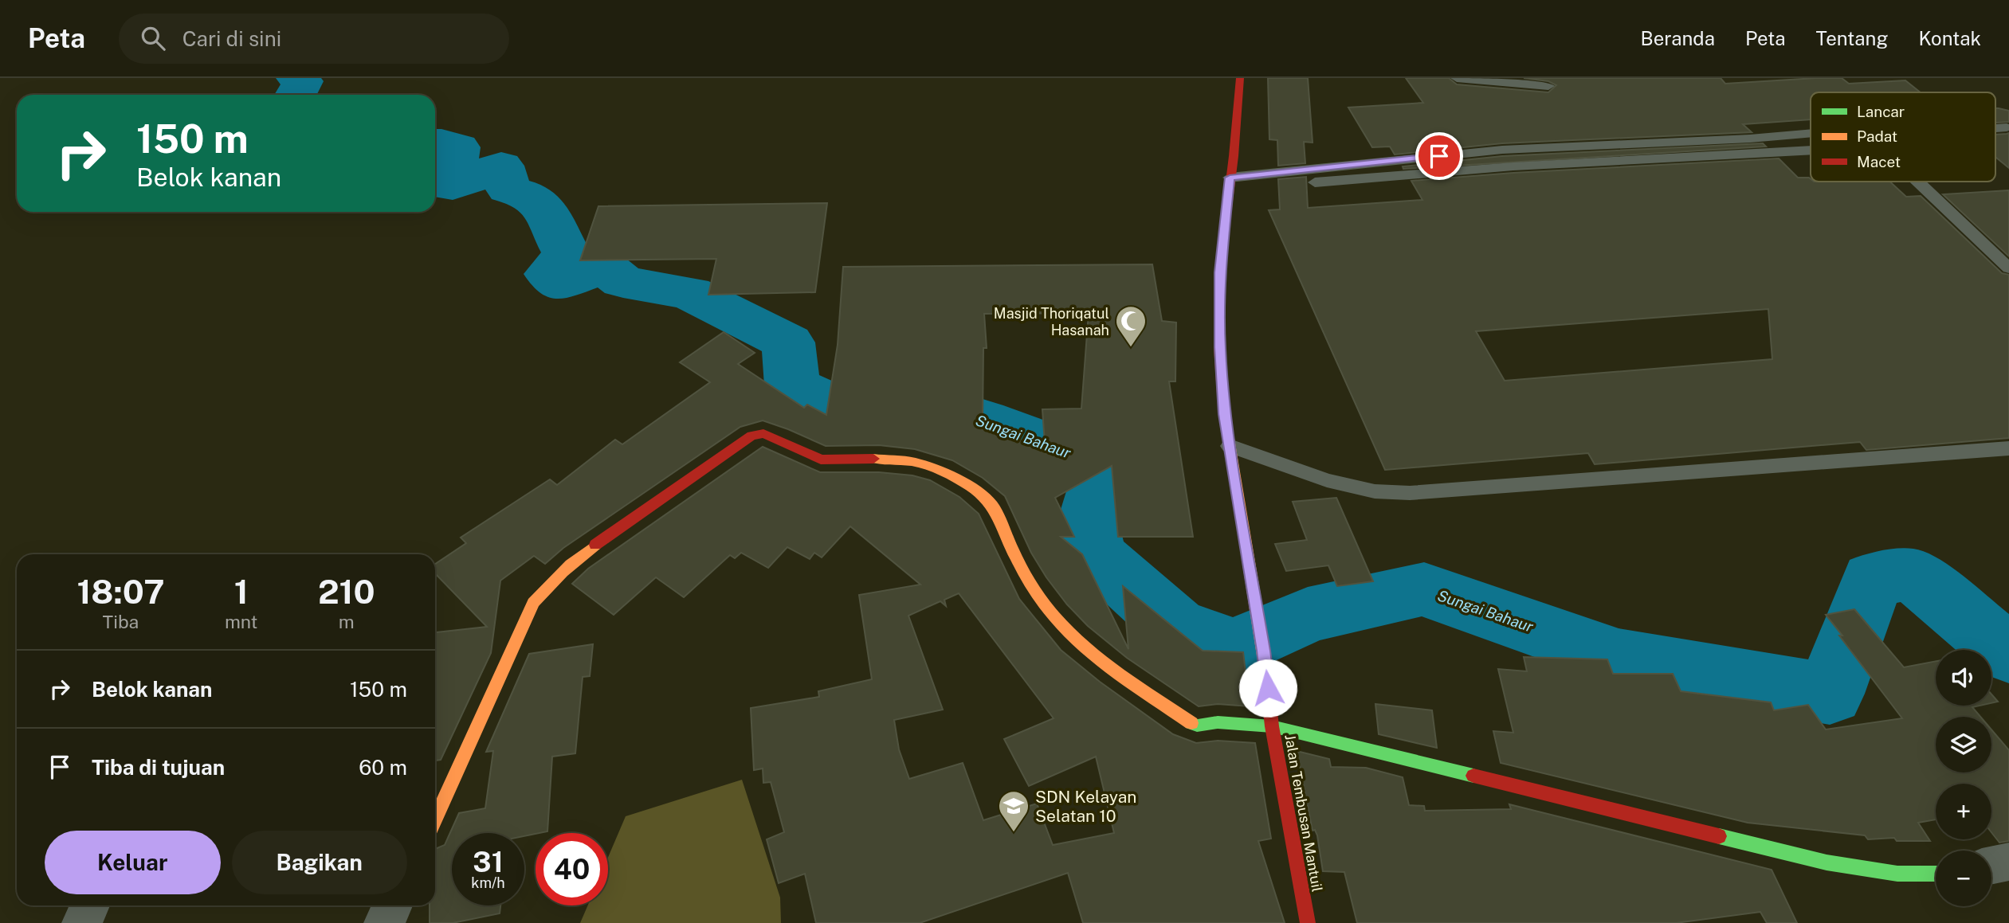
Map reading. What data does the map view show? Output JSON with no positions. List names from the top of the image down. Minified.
{"streets":{"street":["Jalan Tembusan Mantuil"]},"water":["Sungai Bahaur"],"places":{"mosque":["Masjid Thoriqatul Hasanah"],"school or university":["SDN Kelayan Selatan 10"]},"legend":["Lancar","Padat","Macet"],"page":{"header":"Peta","search":"Cari di sini","nav":["Beranda","Peta","Tentang","Kontak"],"turn":["150 m","Belok kanan"],"eta":["18:07","Tiba","1","mnt","210","m"],"list":[{"name":"Belok kanan","value":"150 m"},{"name":"Tiba di tujuan","value":"60 m"}],"map_buttons":["+","−"],"buttons":["Keluar","Bagikan"],"speed":"31 km/h","limit":"40"}}
